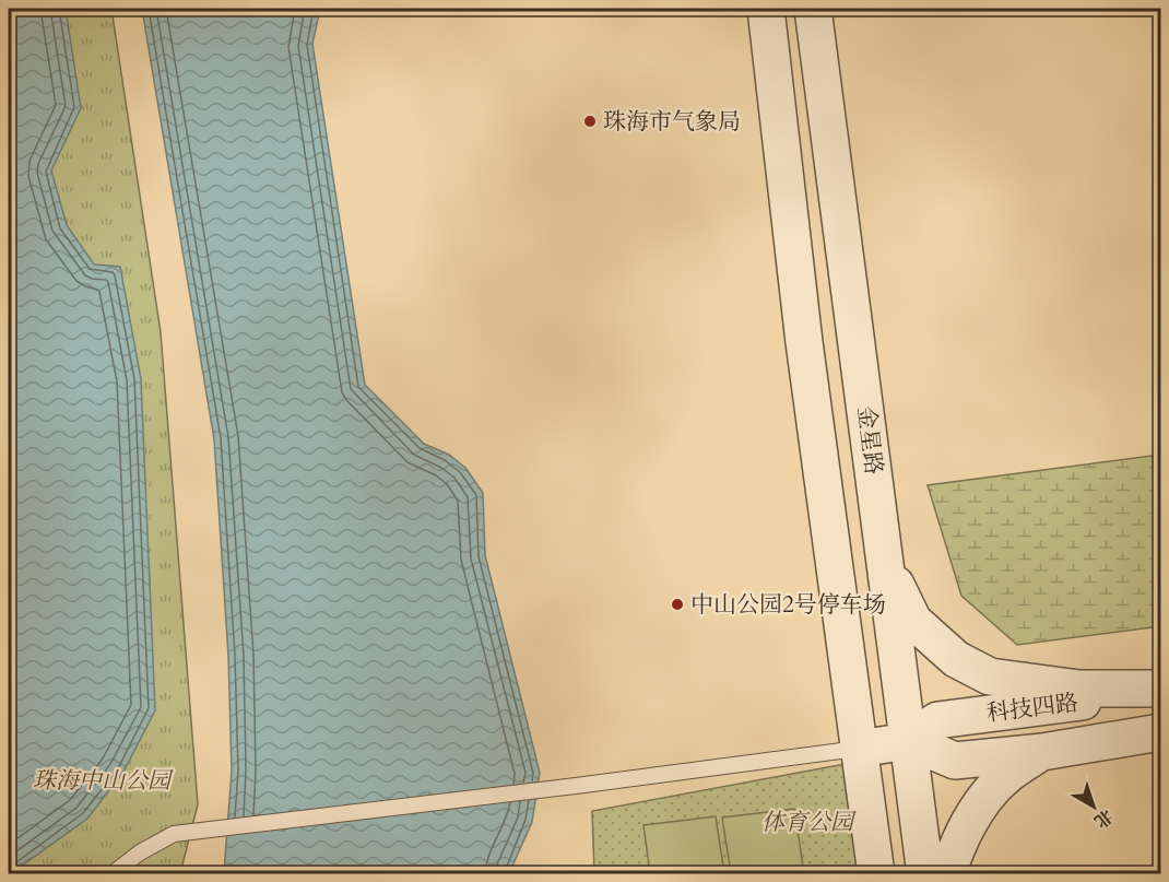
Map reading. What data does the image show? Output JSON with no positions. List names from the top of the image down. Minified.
{"streets":{"street":["金星路","科技四路"]},"crossings":[["金星路","科技四路"]],"parks":["珠海中山公园","体育公园"],"places":["珠海市气象局","中山公园2号停车场"],"north":"bottom right"}
